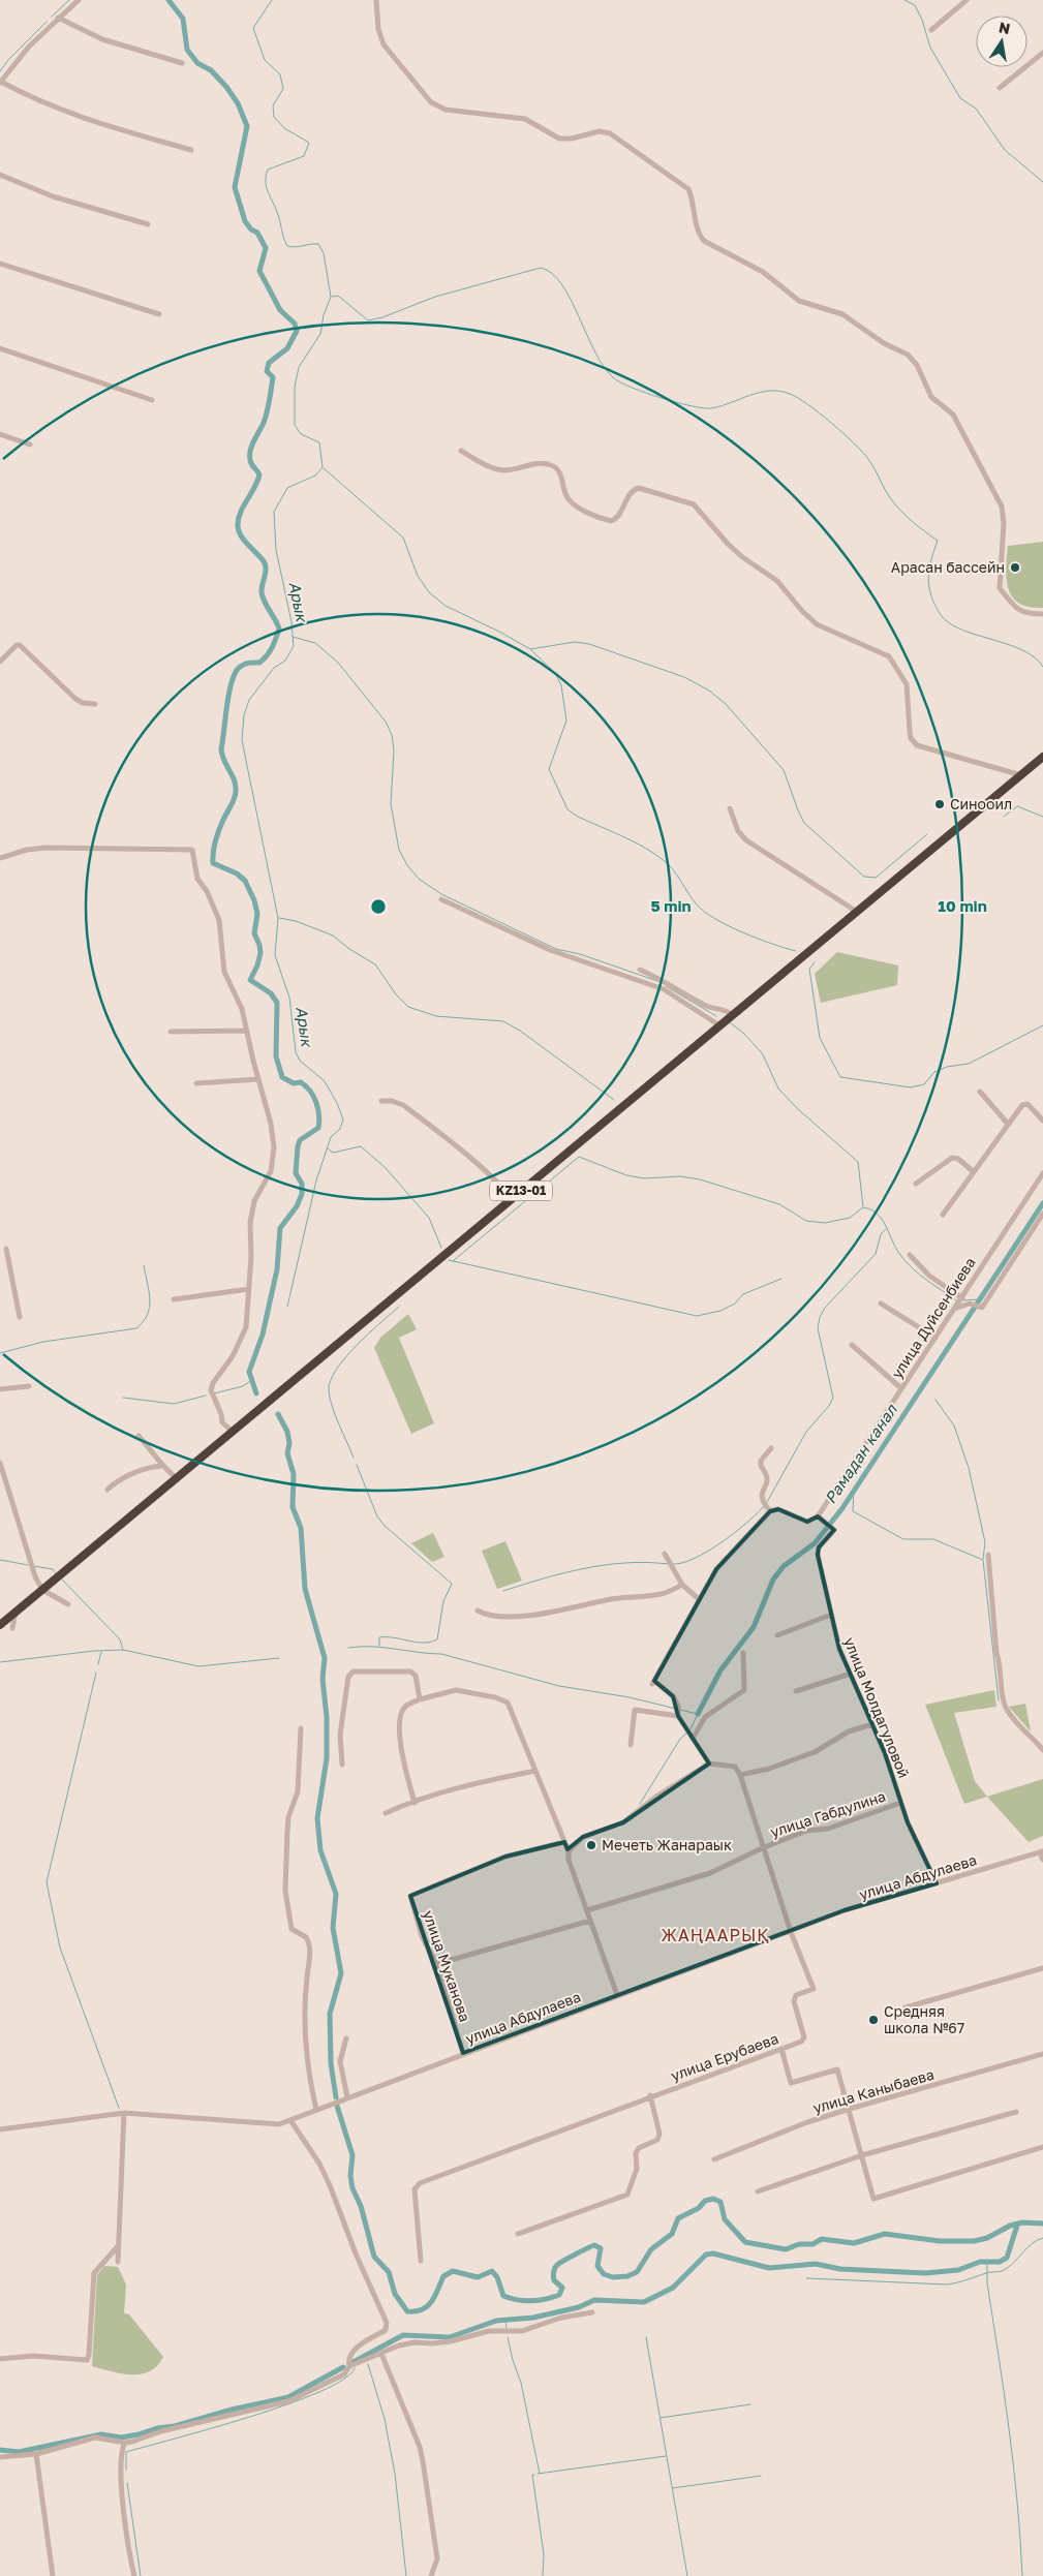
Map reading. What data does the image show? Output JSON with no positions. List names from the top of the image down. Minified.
{"streets":{"highway":["KZ13-01"],"street":["улица Дуйсенбиева","улица Молдагуловой","улица Габдулина","улица Абдулаева","улица Муканова","улица Ерубаева","улица Каныбаева"]},"crossings":[["улица Дуйсенбиева","улица Молдагуловой"],["улица Молдагуловой","улица Габдулина"],["улица Молдагуловой","улица Абдулаева"],["улица Габдулина","улица Ерубаева"],["улица Абдулаева","улица Муканова"],["улица Абдулаева","улица Ерубаева"]],"districts":["ЖАҢААРЫҚ"],"water":["Арык","Рамадан канал"],"places":["Арасан бассейн","Синооил","Мечеть Жанараык","Средняя школа №67"],"north":"top","rings":["5 min","10 min"]}
